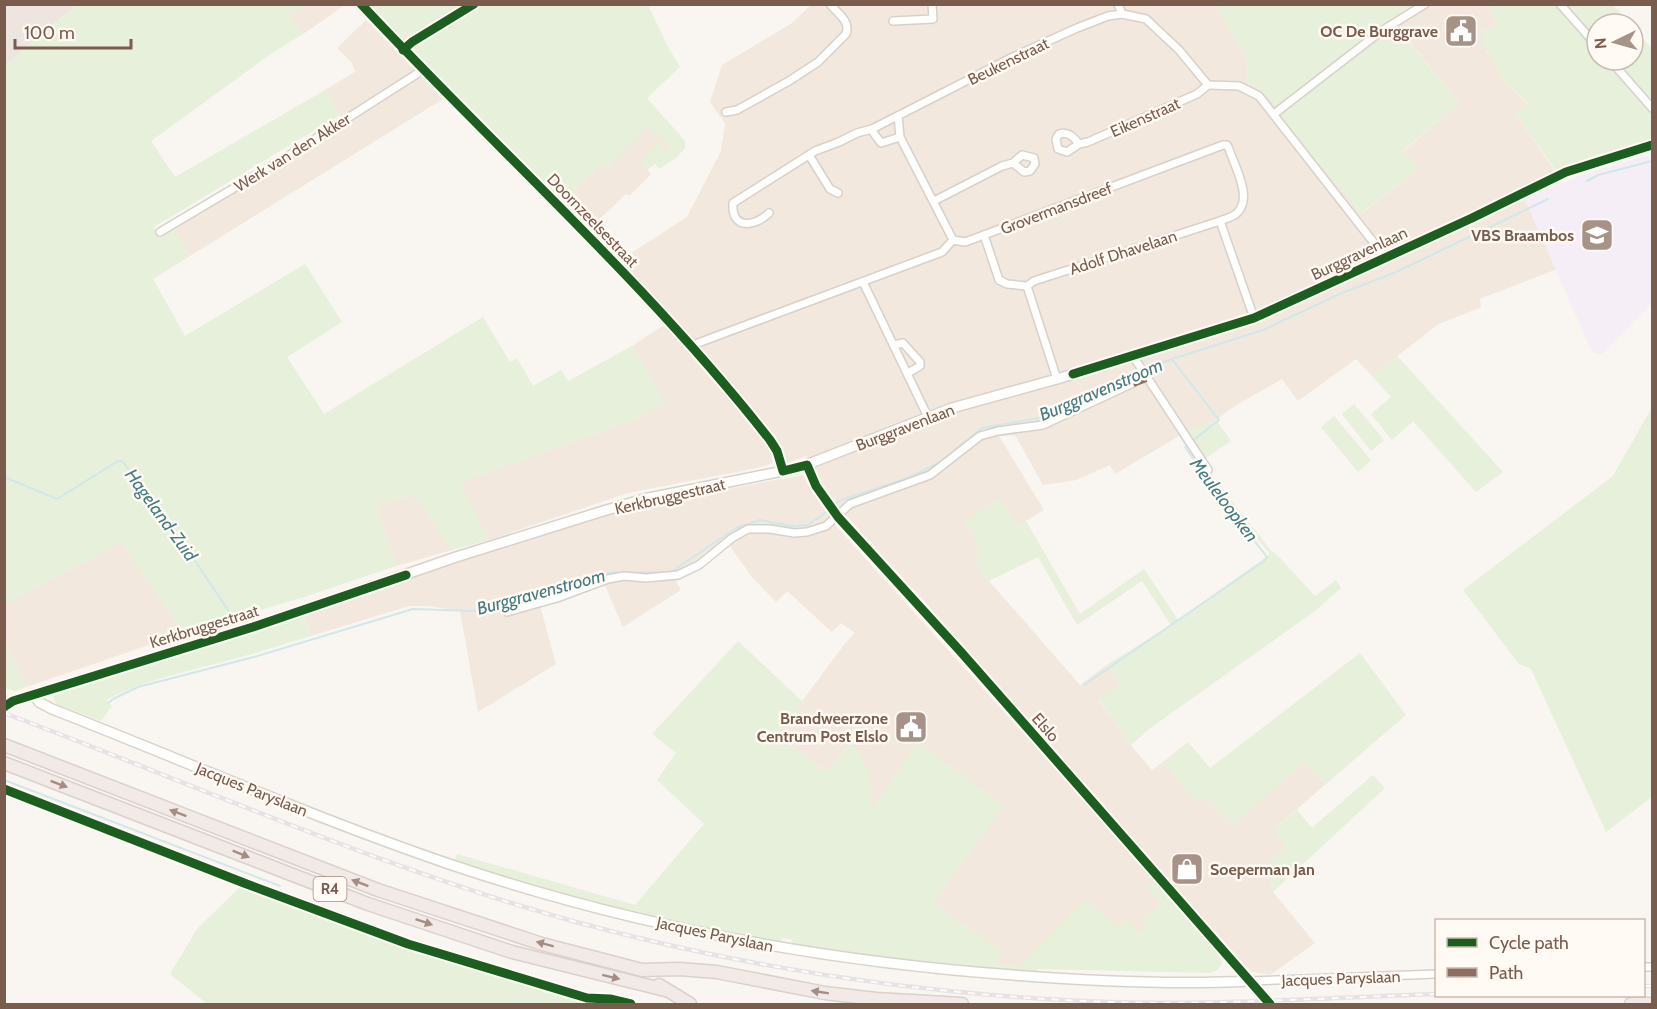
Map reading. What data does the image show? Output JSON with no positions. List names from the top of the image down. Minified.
{"streets":{"highway":["R4"],"main road":["Doornzeelsestraat","Burggravenlaan","Kerkbruggestraat","Elslo","Jacques Paryslaan"],"street":["Beukenstraat","Eikenstraat","Werk van den Akker","Grovermansdreef","Adolf Dhavelaan"]},"crossings":[["Werk van den Akker","Doornzeelsestraat"],["Grovermansdreef","Doornzeelsestraat"],["Grovermansdreef","Adolf Dhavelaan"],["Doornzeelsestraat","Burggravenlaan"],["Doornzeelsestraat","Kerkbruggestraat"],["Burggravenlaan","Kerkbruggestraat"],["Burggravenlaan","Elslo"],["Kerkbruggestraat","Jacques Paryslaan"],["Elslo","Jacques Paryslaan"]],"water":["Burggravenstroom","Meuleloopken","Hageland-Zuid"],"places":{"public building":["OC De Burggrave","Brandweerzone Centrum Post Elslo"],"school or university":["VBS Braambos"],"shop":["Soeperman Jan"]},"legend":["Cycle path","Path"],"scale_bar":"100 m","north":"left"}
